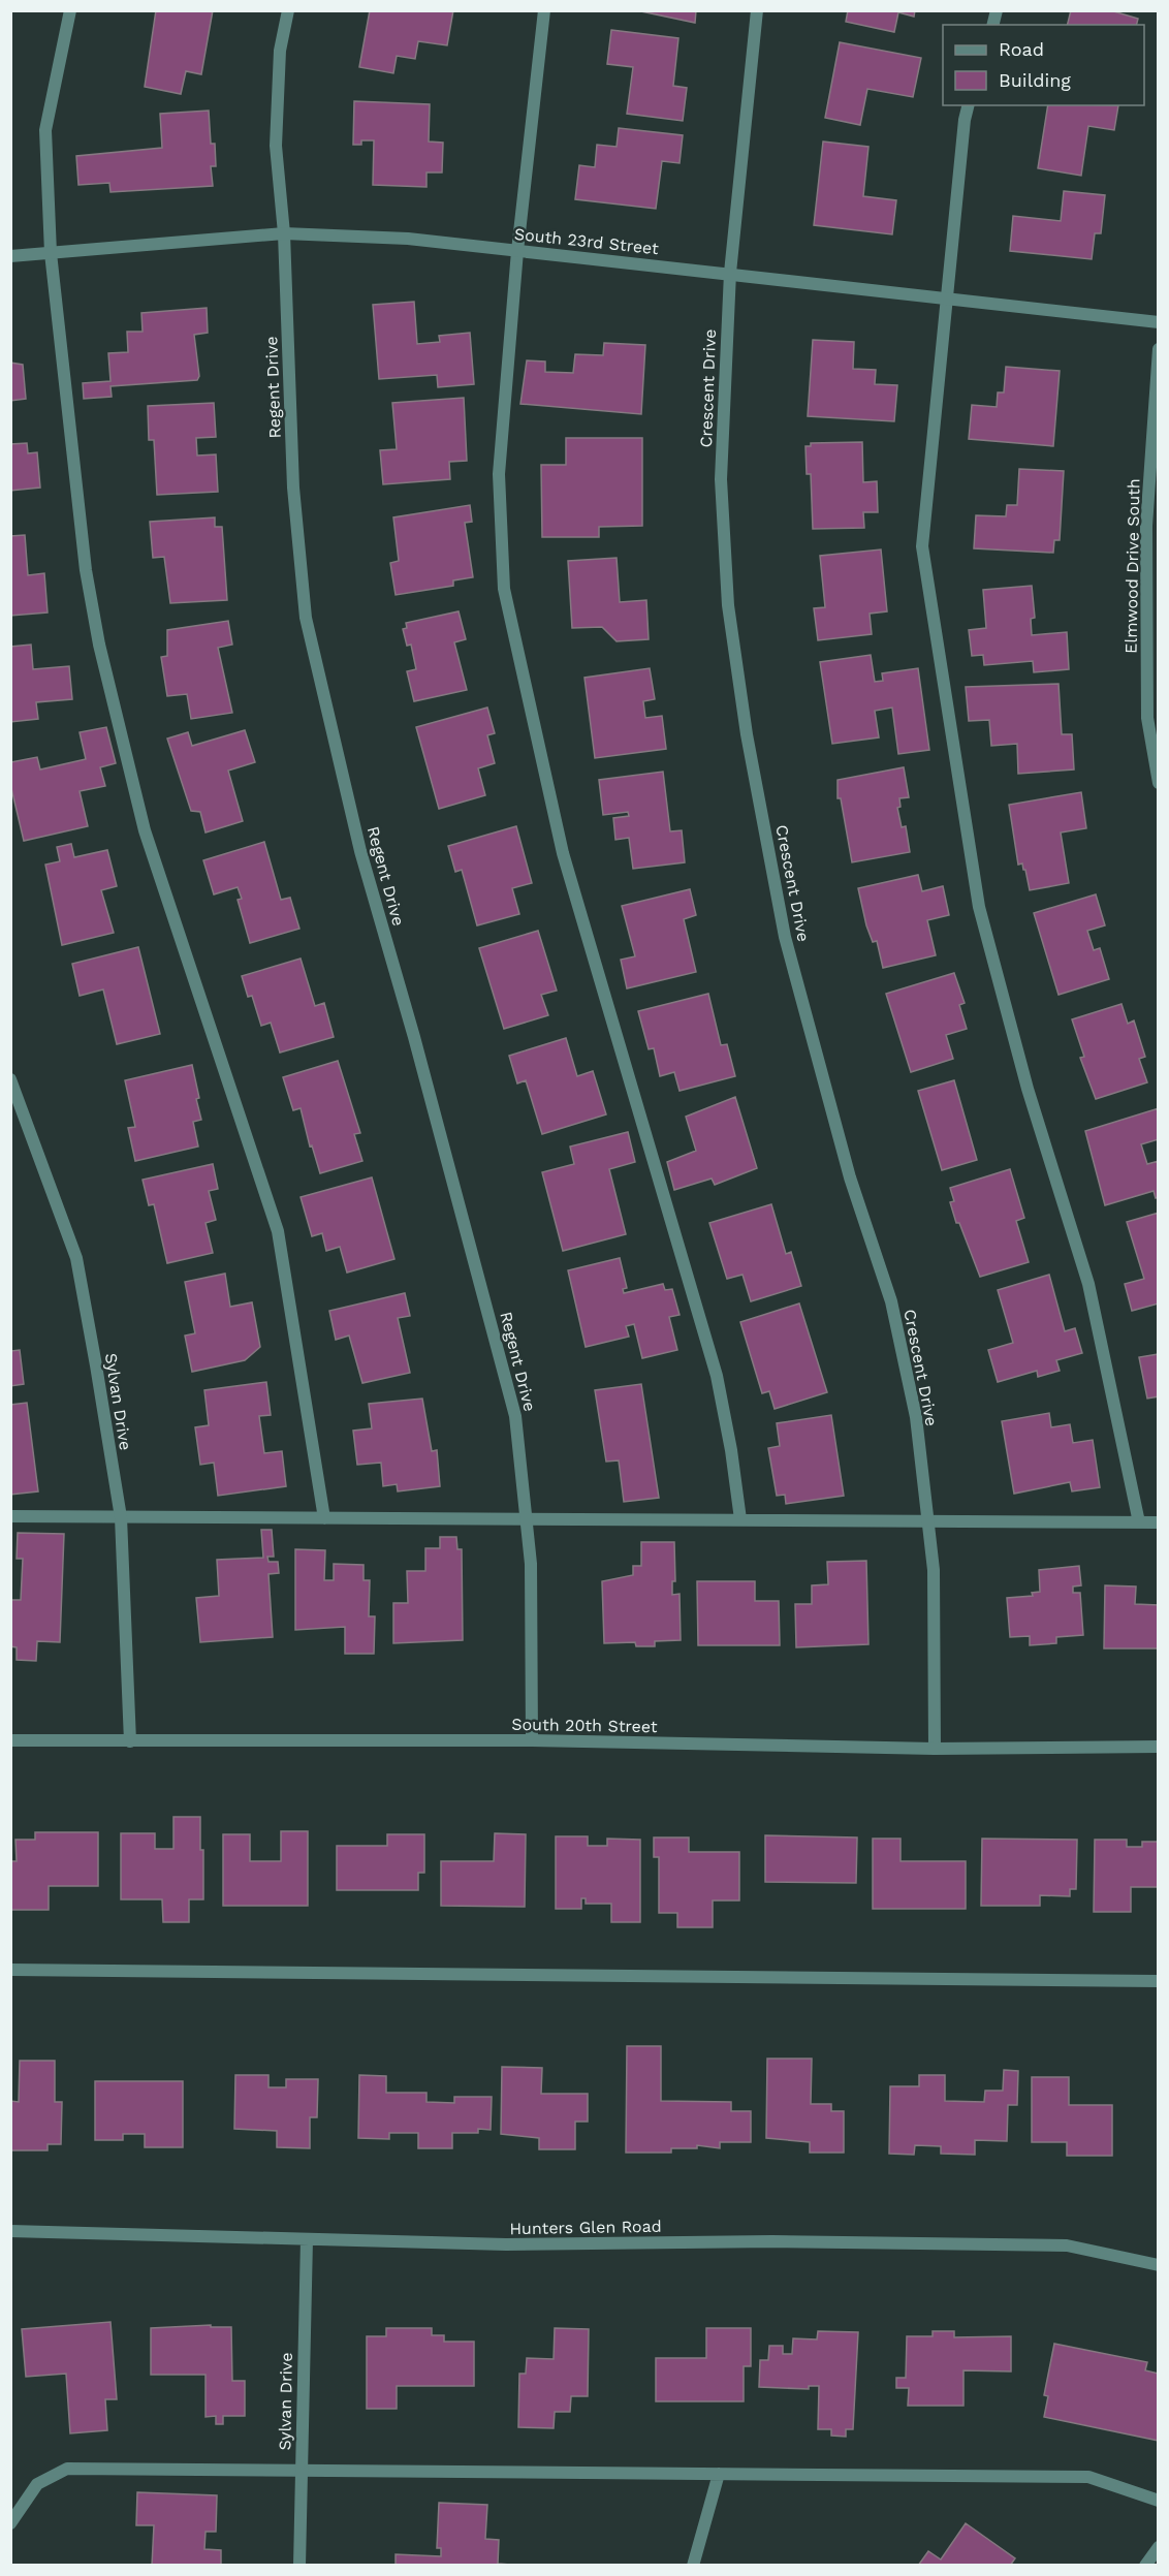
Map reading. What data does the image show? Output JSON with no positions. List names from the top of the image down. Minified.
{"streets":{"street":["South 23rd Street","Regent Drive","Crescent Drive","Elmwood Drive South","Sylvan Drive","South 20th Street","Hunters Glen Road"]},"crossings":[["South 23rd Street","Regent Drive"],["South 23rd Street","Crescent Drive"],["Regent Drive","South 20th Street"],["Crescent Drive","South 20th Street"],["Sylvan Drive","South 20th Street"],["Sylvan Drive","Hunters Glen Road"]],"legend":["Road","Building"]}
